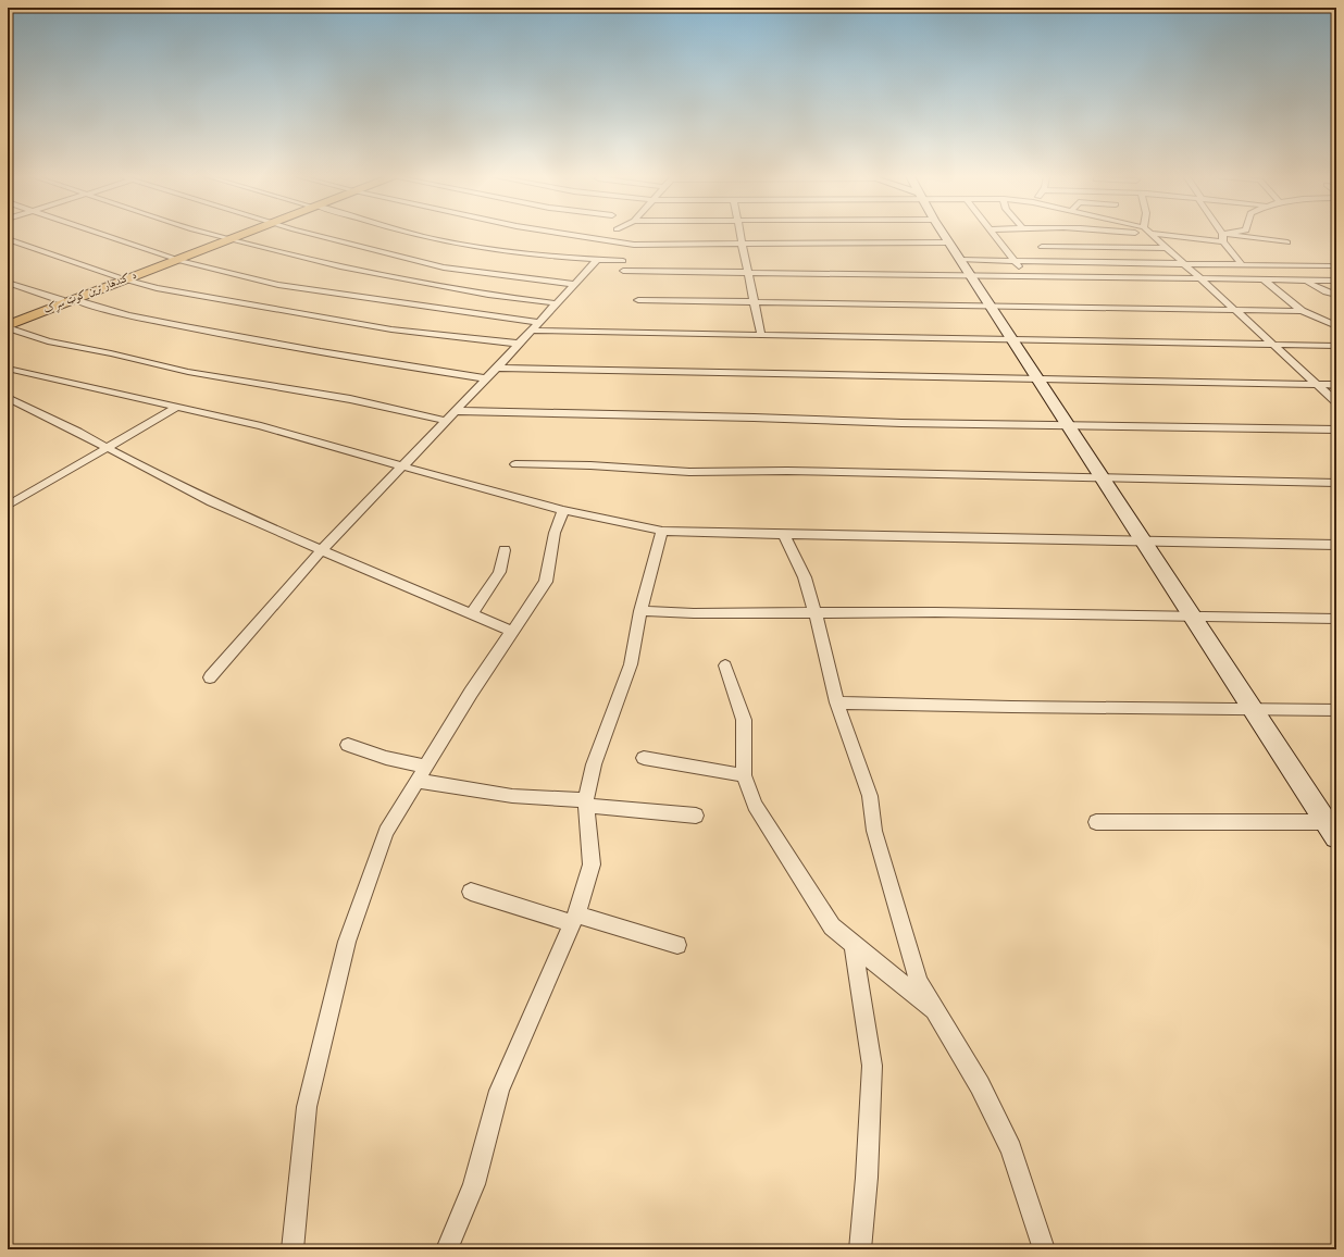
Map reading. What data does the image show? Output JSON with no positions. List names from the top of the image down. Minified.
{"streets":{"main road":["د کندهار ترين کوټ سړک"]}}
